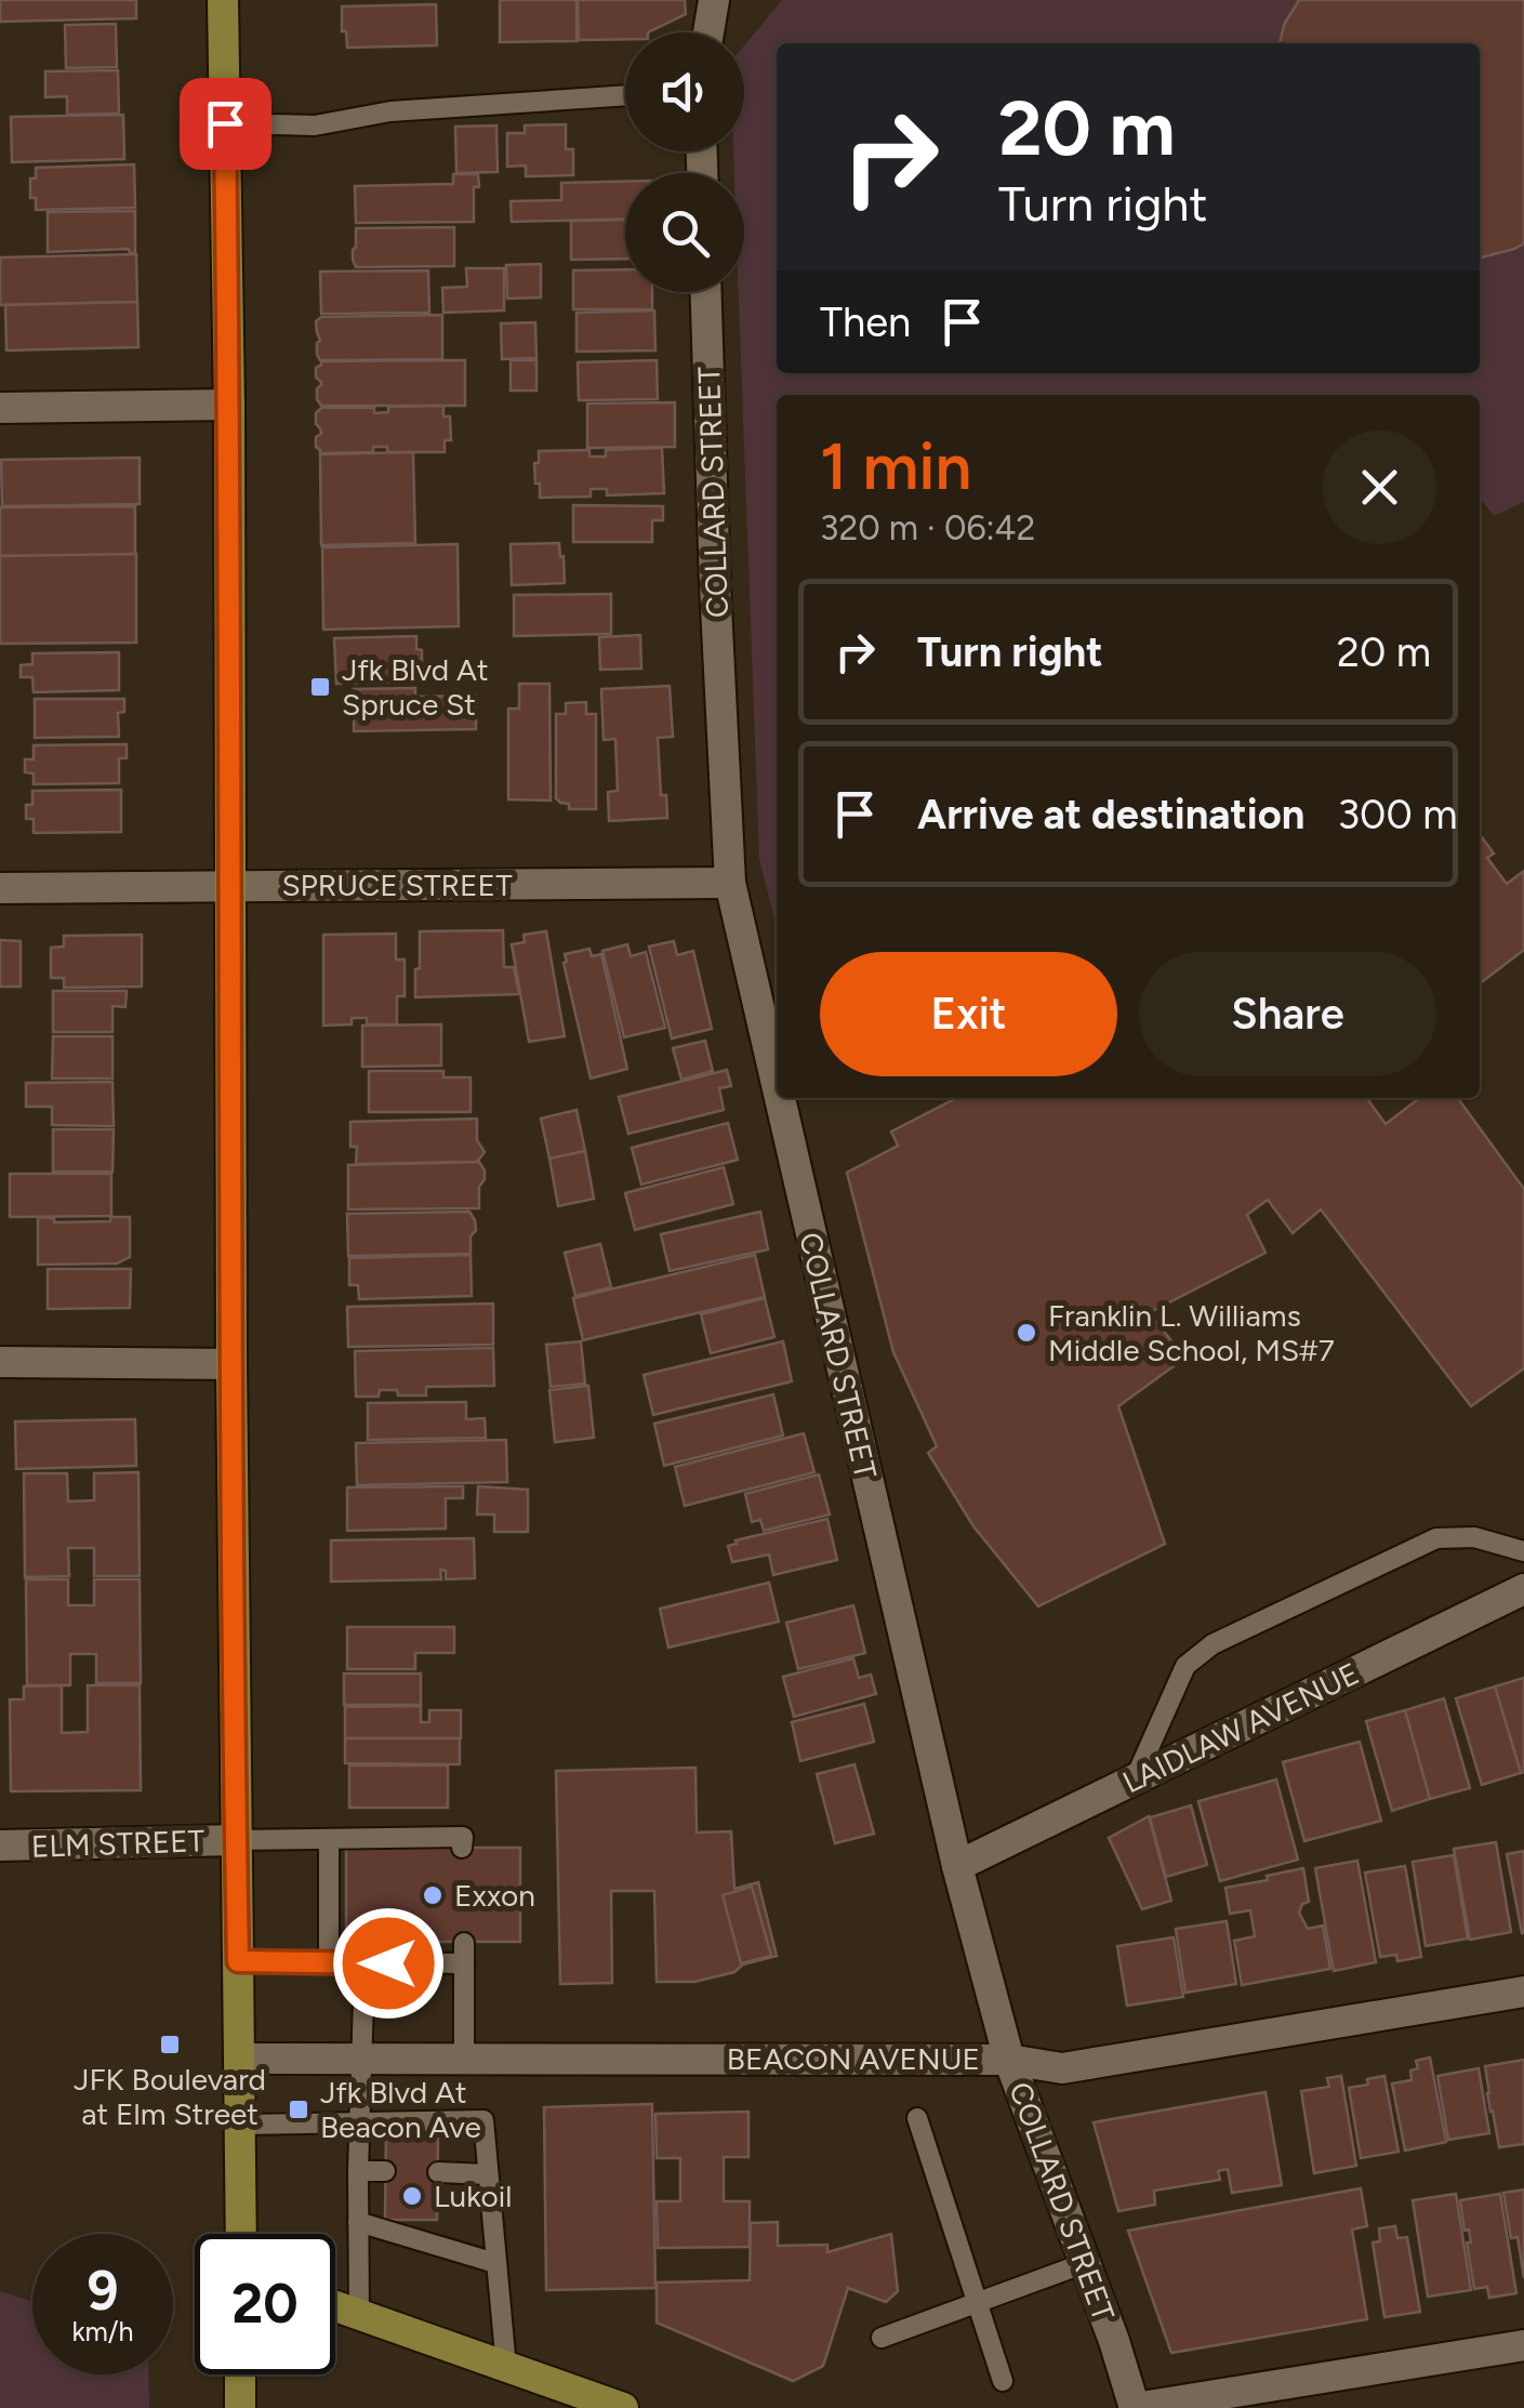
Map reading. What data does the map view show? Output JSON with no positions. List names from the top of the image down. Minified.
{"streets":{"street":["COLLARD STREET","SPRUCE STREET","LAIDLAW AVENUE","ELM STREET","BEACON AVENUE"]},"crossings":[["COLLARD STREET","SPRUCE STREET"],["COLLARD STREET","LAIDLAW AVENUE"],["COLLARD STREET","BEACON AVENUE"]],"places":{"transit":["Jfk Blvd At Spruce St","JFK Boulevard at Elm Street","Jfk Blvd At Beacon Ave"],"other":["Franklin L. Williams Middle School, MS#7","Exxon","Lukoil"]},"page":{"turn":["20 m","Turn right"],"then":"Then","heading":["1 min","320 m · 06:42"],"list":[{"name":"Turn right","value":"20 m"},{"name":"Arrive at destination","value":"300 m"}],"buttons":["Exit","Share"],"speed":"9 km/h","limit":"20"}}
